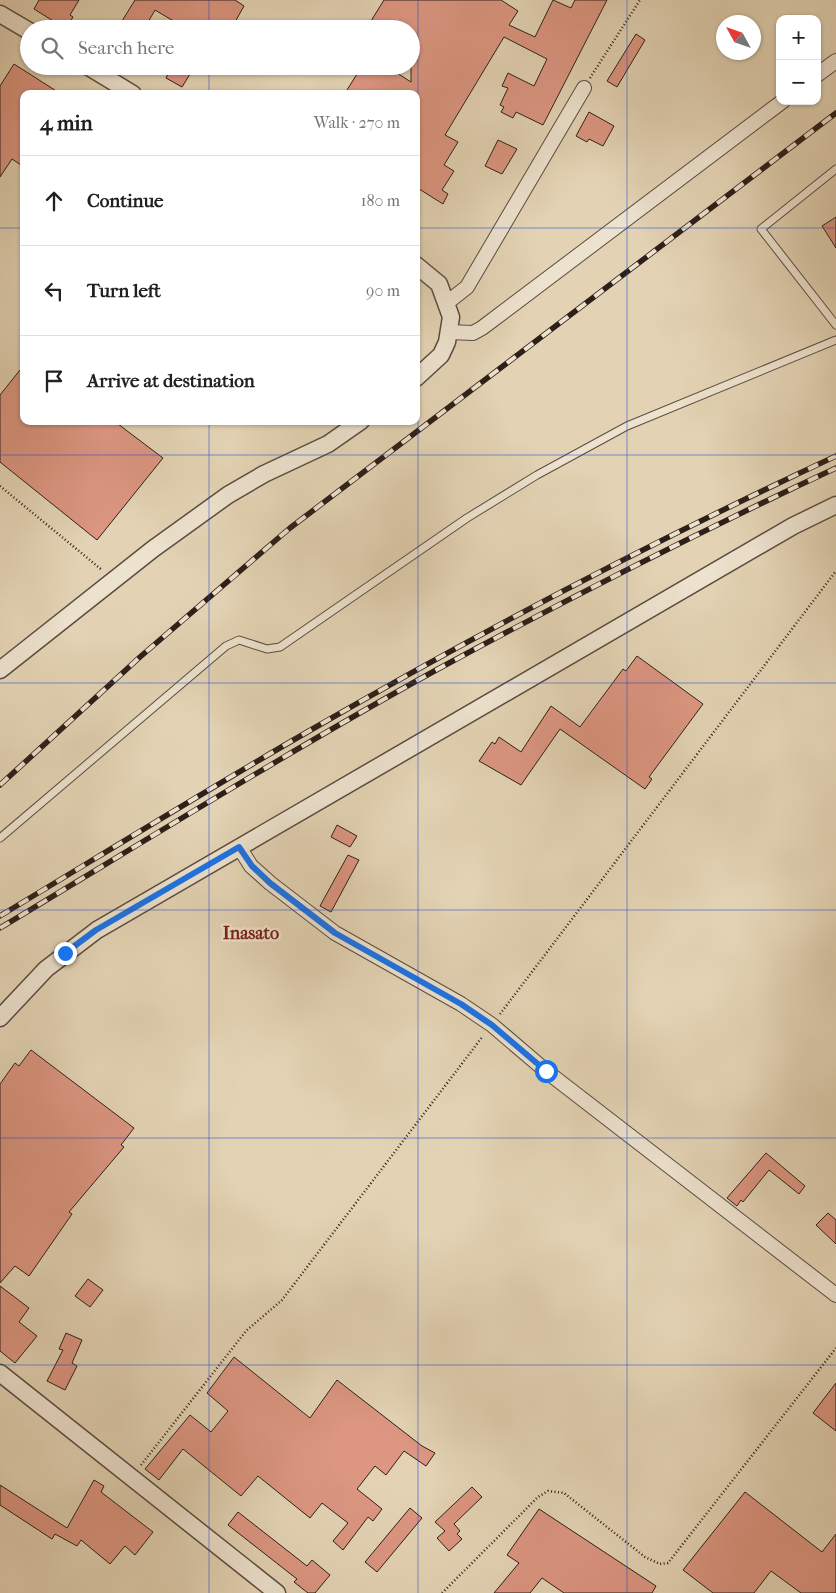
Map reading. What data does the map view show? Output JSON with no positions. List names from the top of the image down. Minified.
{"districts":["Inasato"],"north":"top left","page":{"map_buttons":["+","−"],"search":"Search here","heading":["4 min","Walk · 270 m"],"list":[["Continue","180 m"],["Turn left","90 m"],"Arrive at destination"]}}
